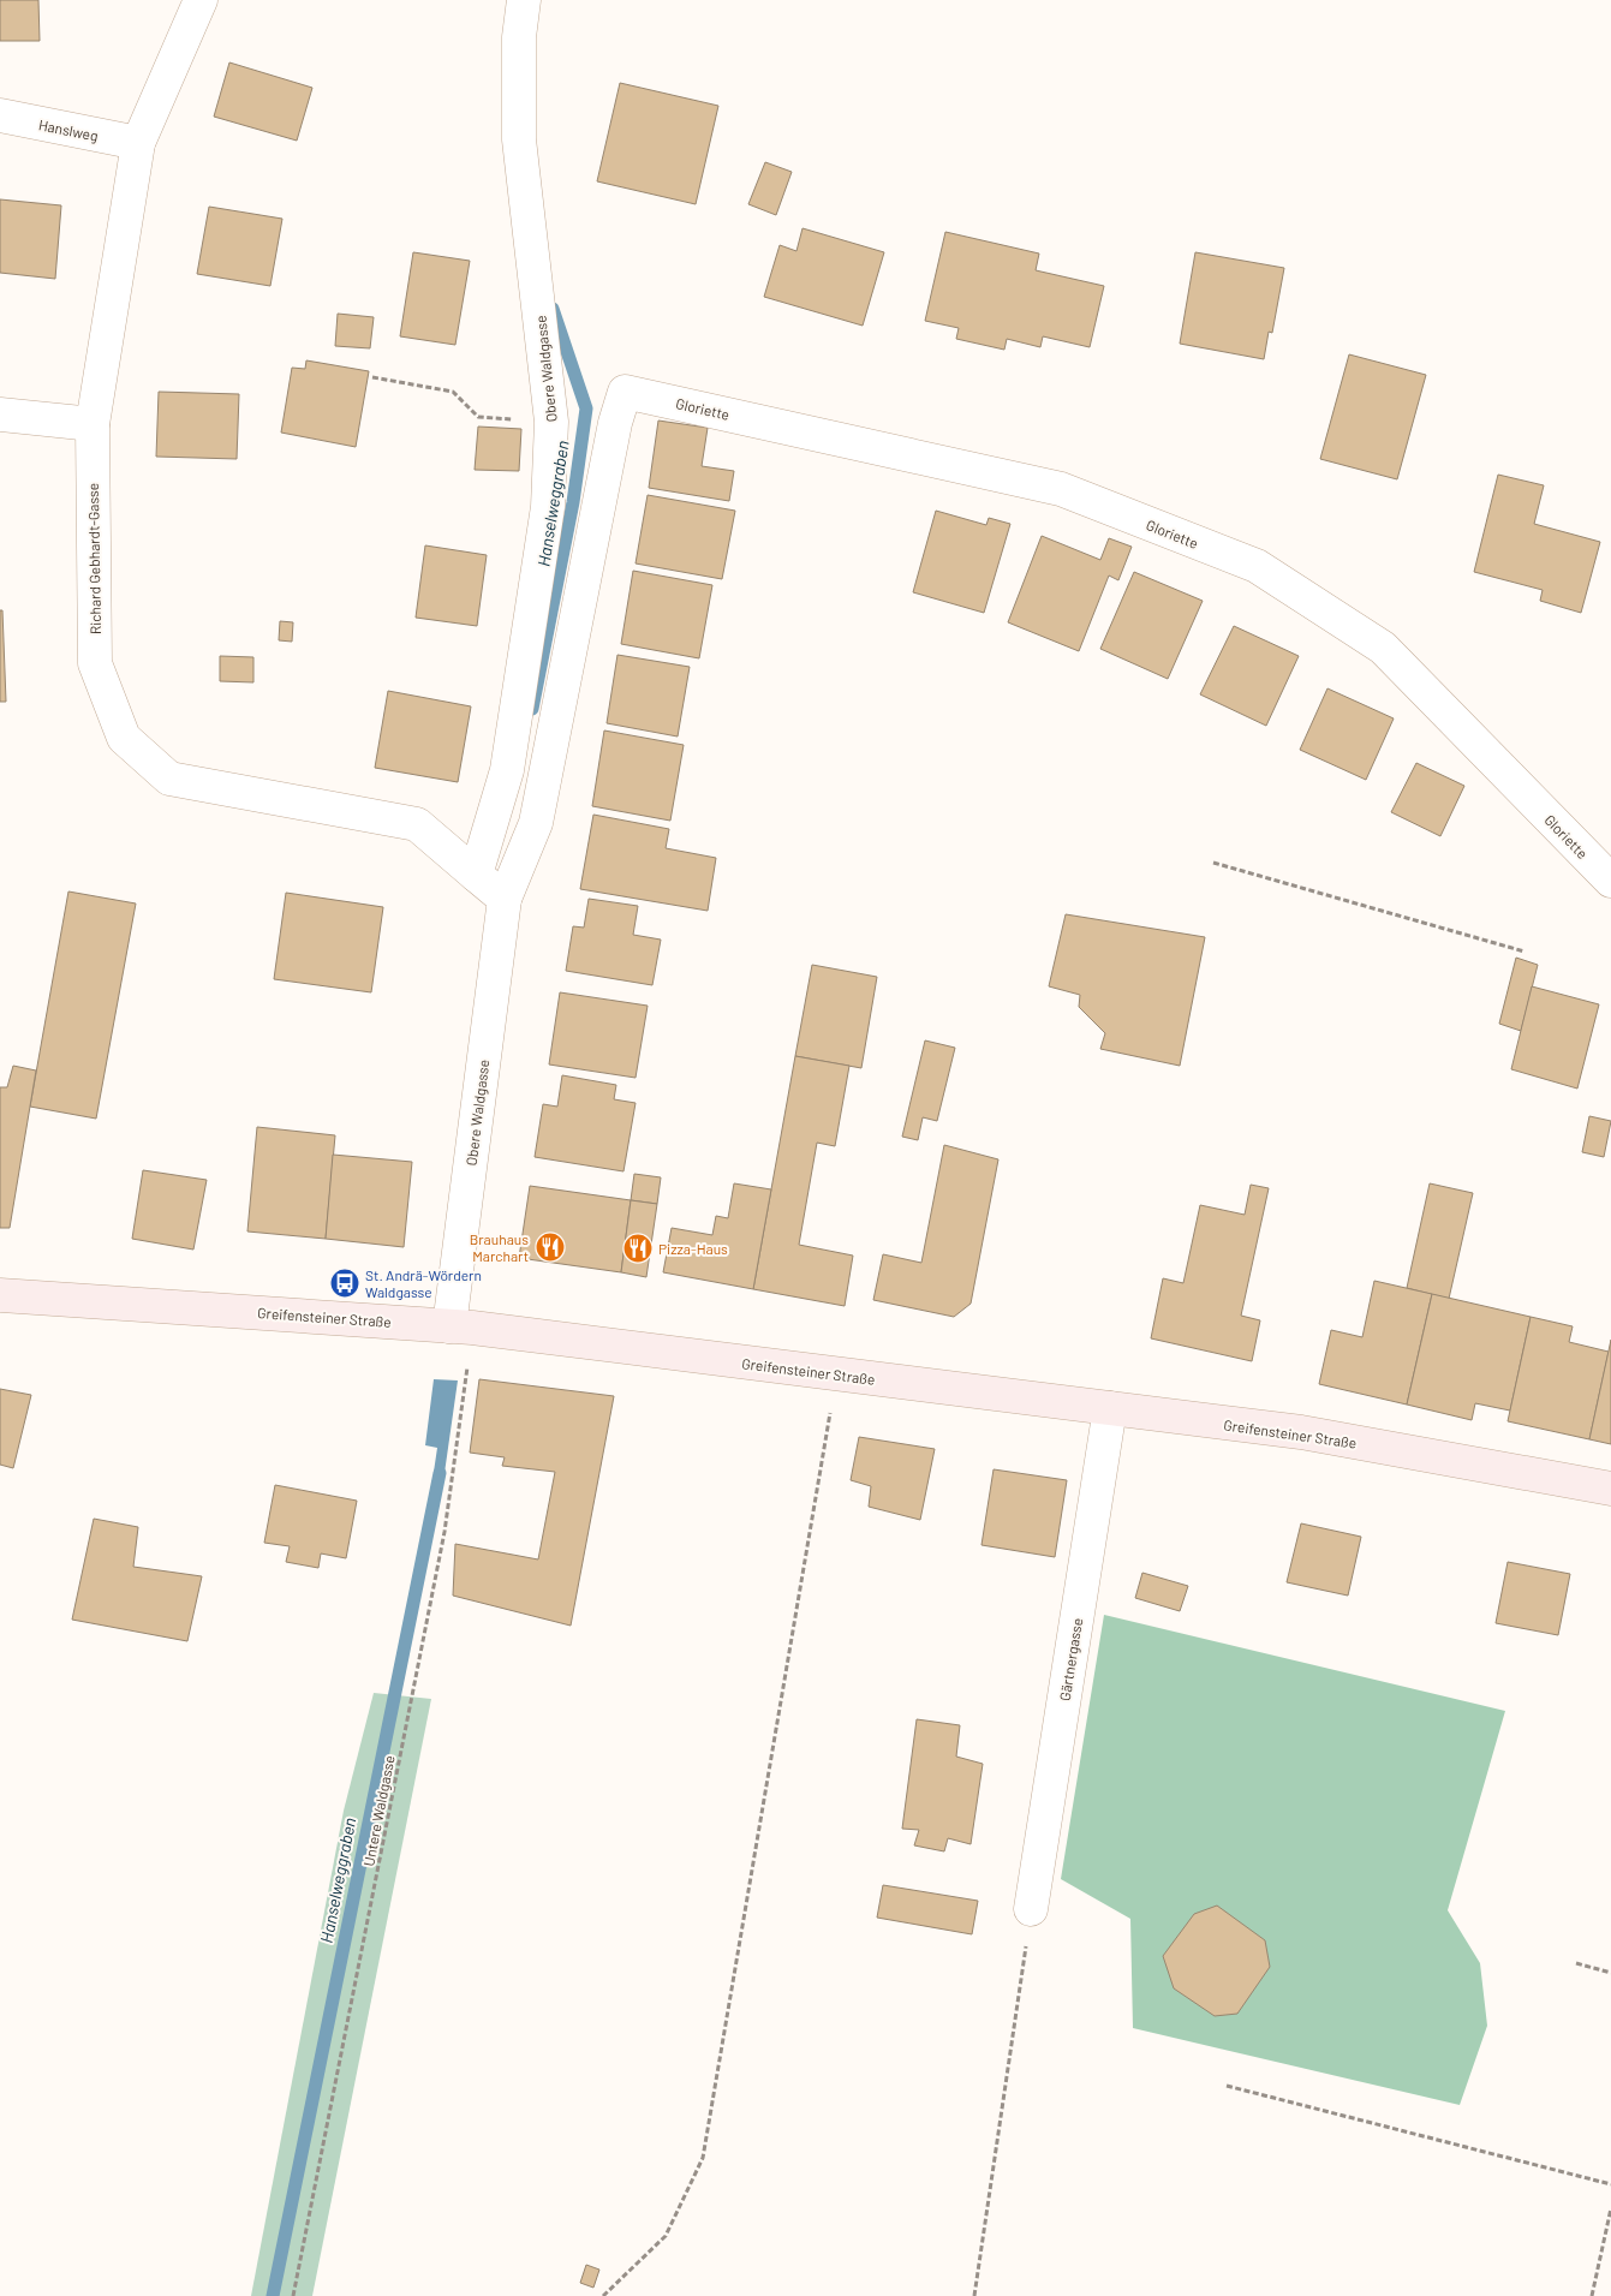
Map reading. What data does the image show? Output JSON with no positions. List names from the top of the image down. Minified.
{"streets":{"main road":["Greifensteiner Straße"],"street":["Hanslweg","Obere Waldgasse","Gloriette","Richard Gebhardt-Gasse","Gärtnergasse"],"path":["Untere Waldgasse"]},"crossings":[["Hanslweg","Richard Gebhardt-Gasse"],["Obere Waldgasse","Gloriette"],["Obere Waldgasse","Richard Gebhardt-Gasse"],["Obere Waldgasse","Greifensteiner Straße"],["Obere Waldgasse","Untere Waldgasse"],["Greifensteiner Straße","Gärtnergasse"],["Greifensteiner Straße","Untere Waldgasse"]],"water":["Hanselweggraben"],"places":{"restaurant":["Brauhaus Marchart","Pizza-Haus"],"bus stop":["St. Andrä-Wördern Waldgasse"]}}
